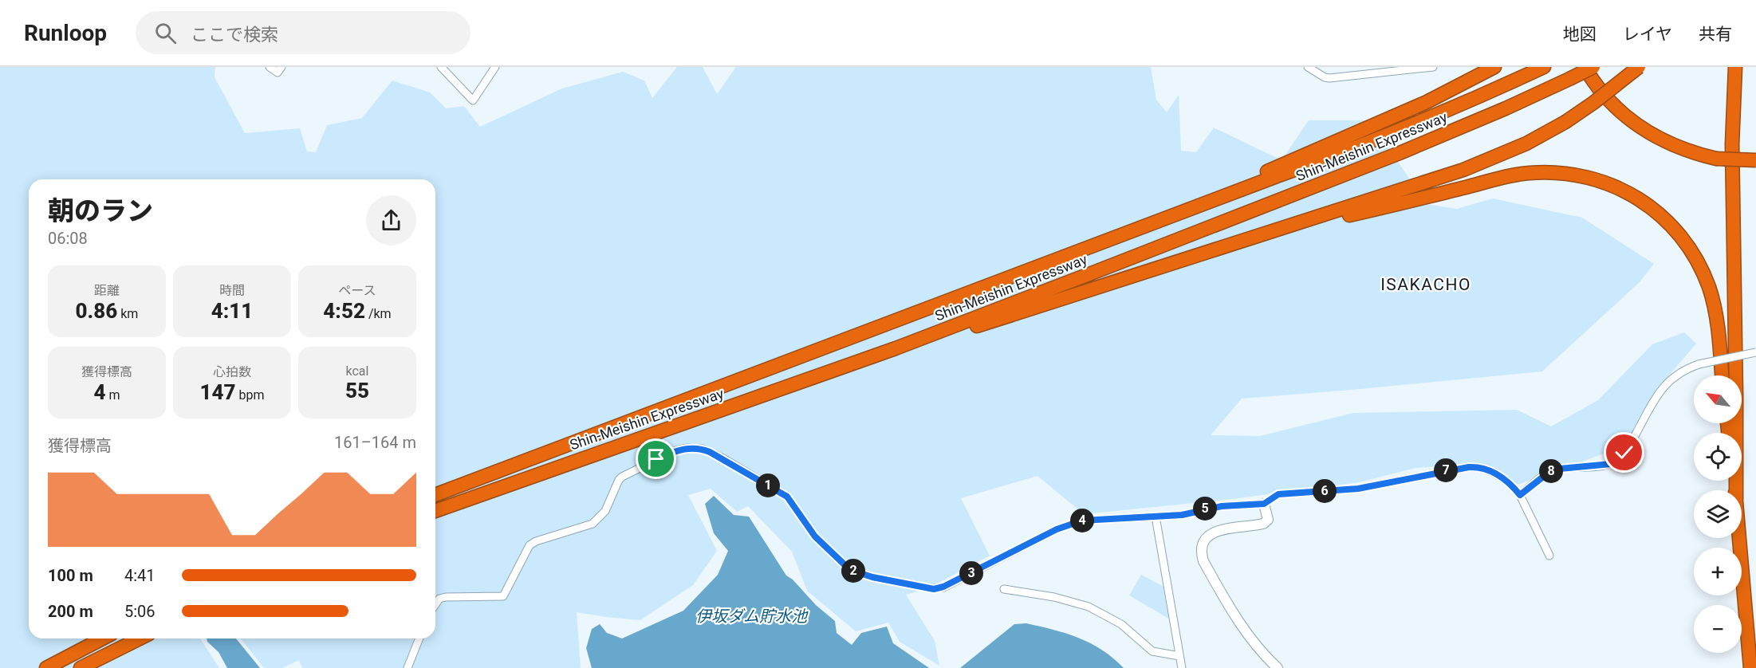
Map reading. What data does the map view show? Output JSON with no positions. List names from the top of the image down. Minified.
{"streets":{"highway":["Shin-Meishin Expressway"]},"districts":["ISAKACHO"],"water":["伊坂ダム貯水池"],"north":"top left","page":{"header":"Runloop","search":"ここで検索","nav":["地図","レイヤ","共有"],"heading":["朝のラン","06:08"],"stats":[["距離","0.86 km"],["時間","4:11"],["ペース","4:52 /km"],["獲得標高","4 m"],["心拍数","147 bpm"],["kcal","55"]],"map_buttons":["+","−"],"chart":["獲得標高","161–164 m"],"pins":["7","8","1","6","5","4","2","3"],"list":[{"name":"100 m","note":"4:41"},{"name":"200 m","note":"5:06"}]}}
